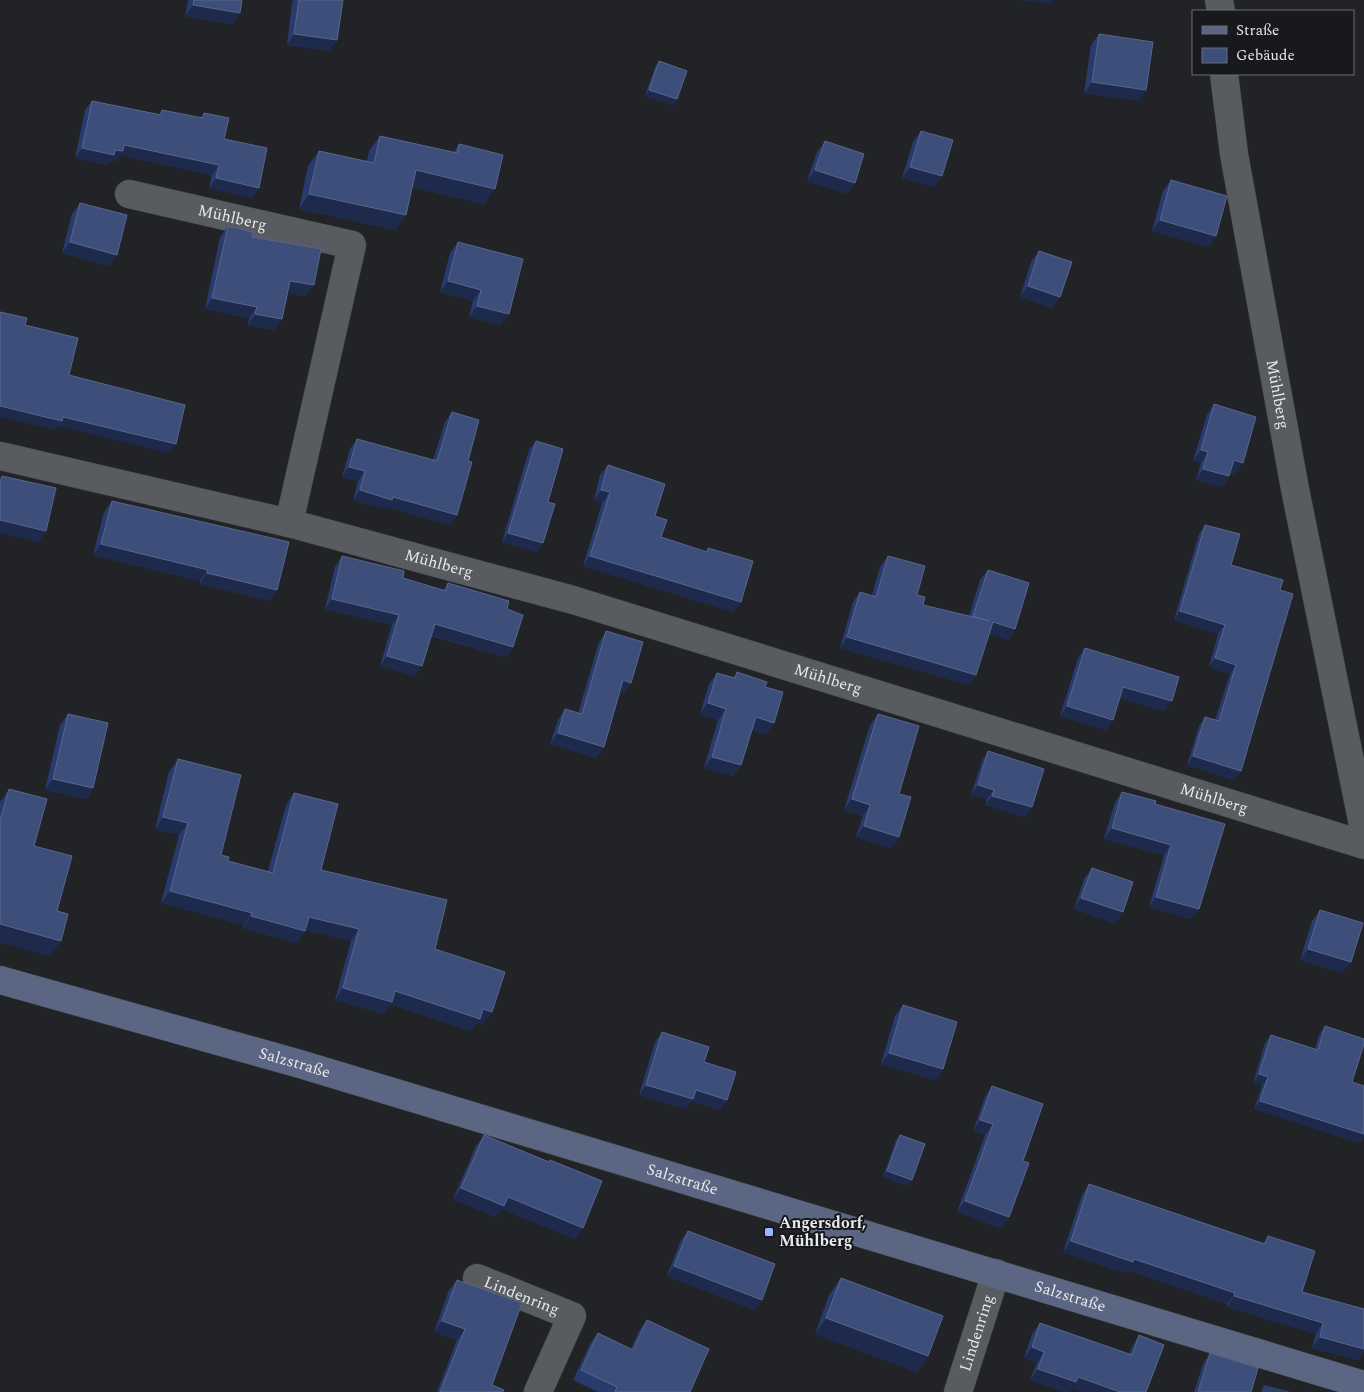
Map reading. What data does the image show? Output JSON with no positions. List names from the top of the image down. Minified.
{"streets":{"street":["Mühlberg","Salzstraße","Lindenring"]},"crossings":[["Salzstraße","Lindenring"]],"places":{"transit":["Angersdorf, Mühlberg"]},"legend":["Straße","Gebäude"]}
